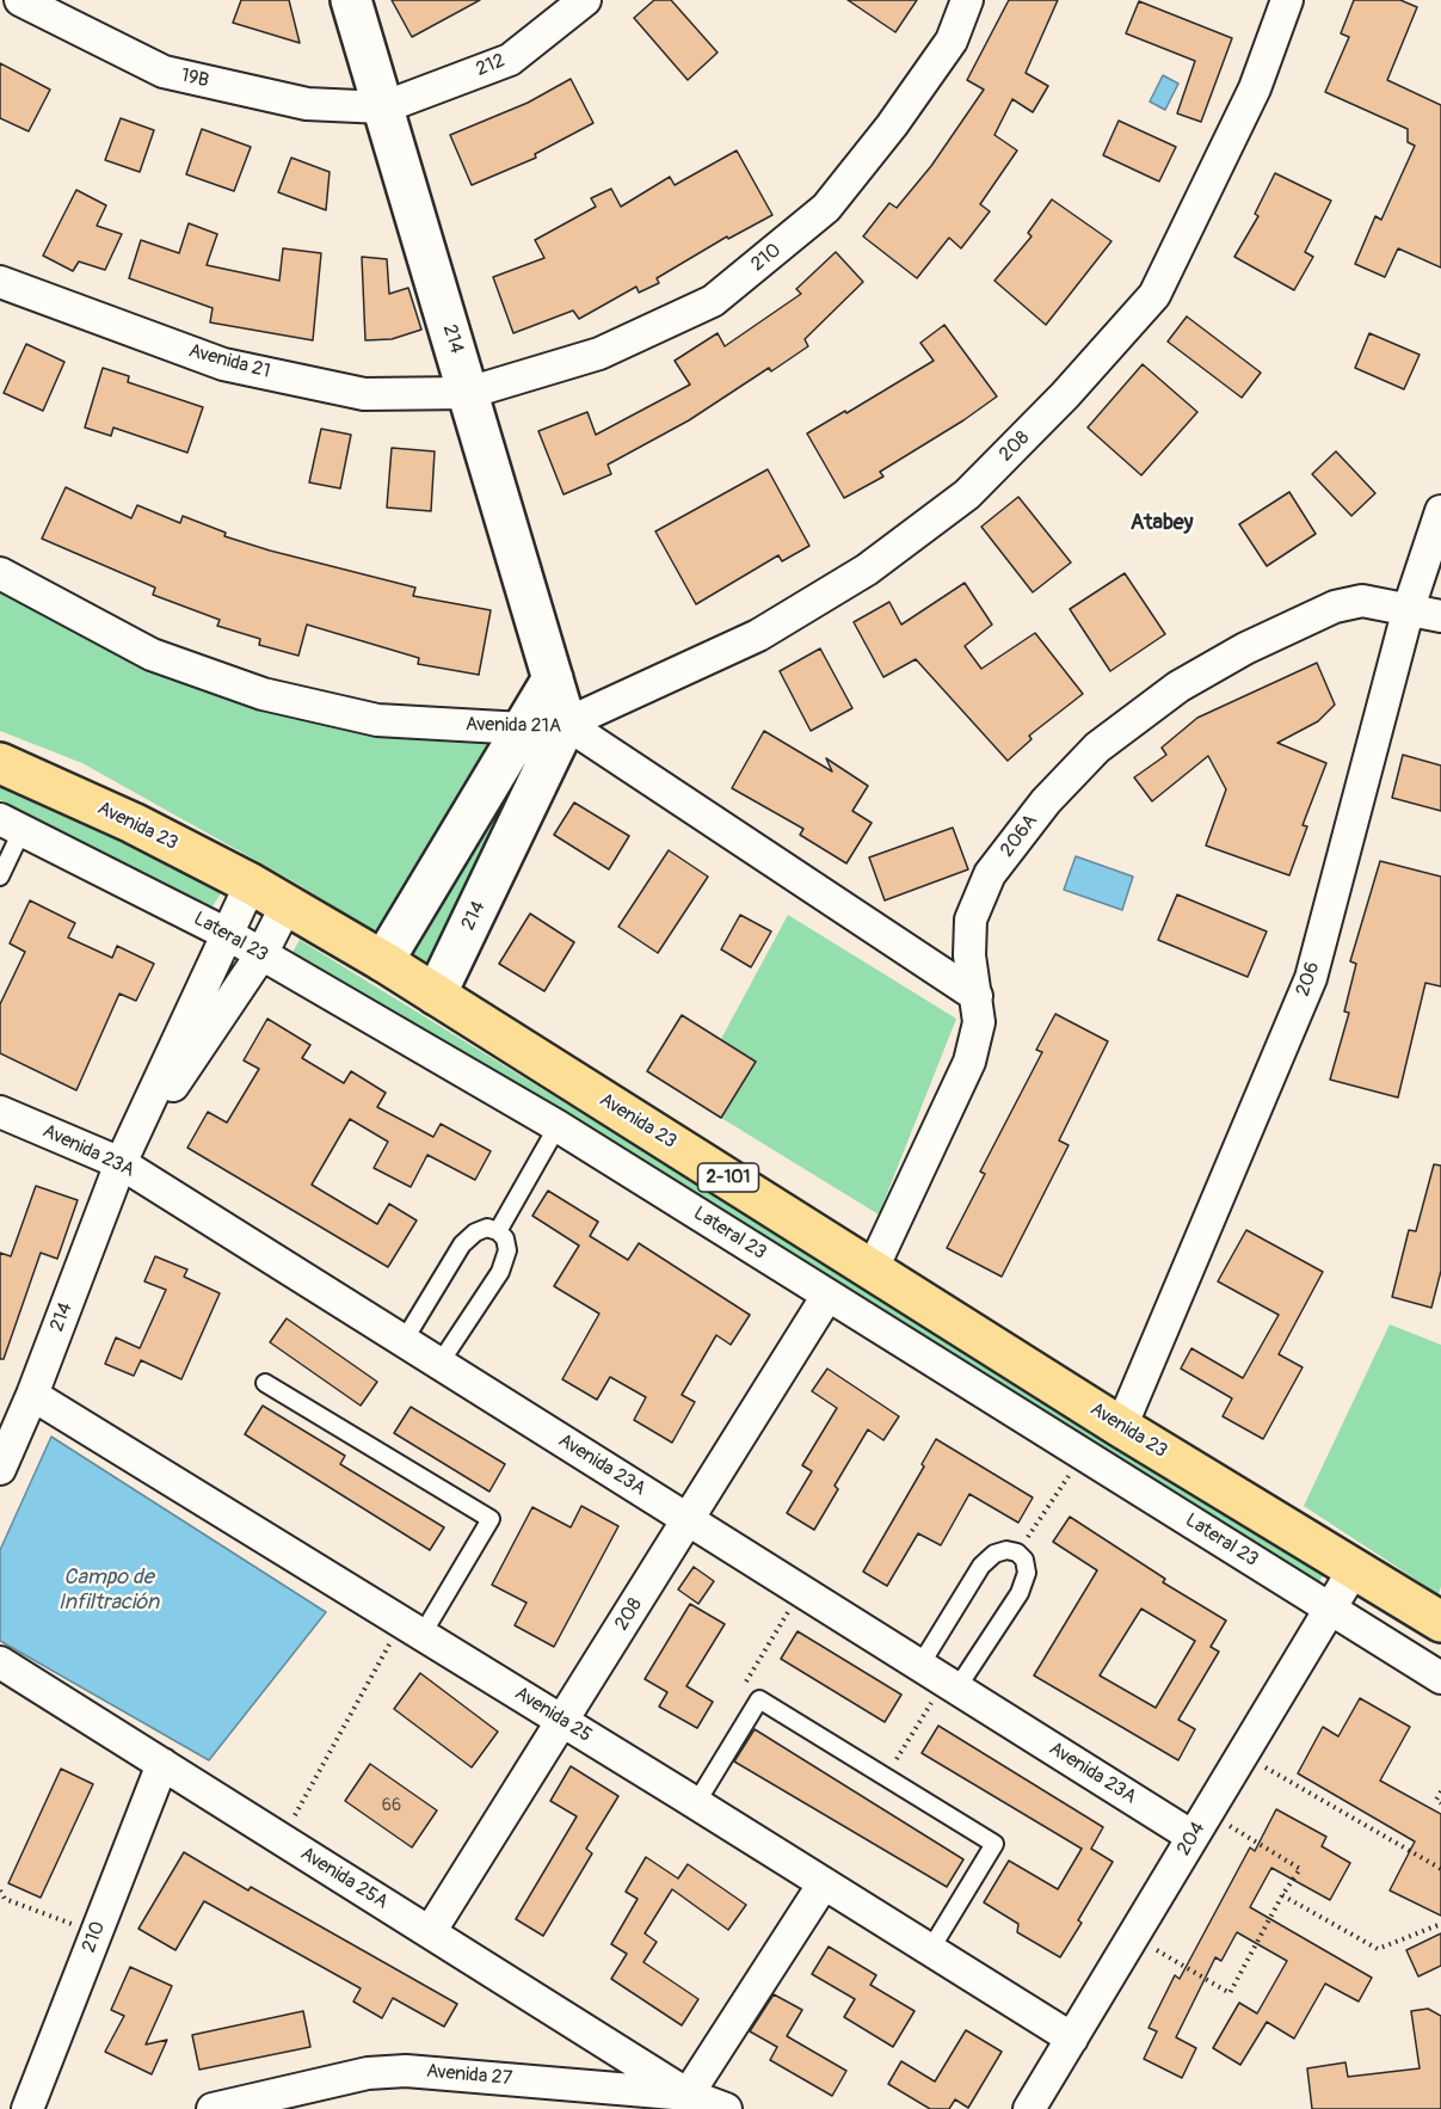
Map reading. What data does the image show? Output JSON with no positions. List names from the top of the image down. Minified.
{"streets":{"main road":["Avenida 23","2-101"],"street":["212","19B","210","214","Avenida 21","208","Avenida 21A","206A","Lateral 23","206","Avenida 23A","Avenida 25","204","Avenida 25A","Avenida 27"]},"crossings":[["212","19B"],["212","214"],["19B","214"],["210","214"],["210","Avenida 21"],["210","Avenida 25A"],["214","Avenida 21"],["214","208"],["214","Avenida 21A"],["214","Avenida 23"],["214","Lateral 23"],["214","Avenida 23A"],["214","Avenida 25"],["208","Avenida 21A"],["208","Lateral 23"],["208","Avenida 23A"],["208","Avenida 25"],["208","Avenida 25A"],["Avenida 21A","206A"],["Avenida 23","206A"],["Avenida 23","206"],["Avenida 23","204"],["206A","206"],["Lateral 23","204"],["Avenida 23A","204"],["Avenida 25","204"],["Avenida 25A","Avenida 27"]],"districts":["Atabey"],"water":["Campo de Infiltración"],"house_numbers":["66"]}
